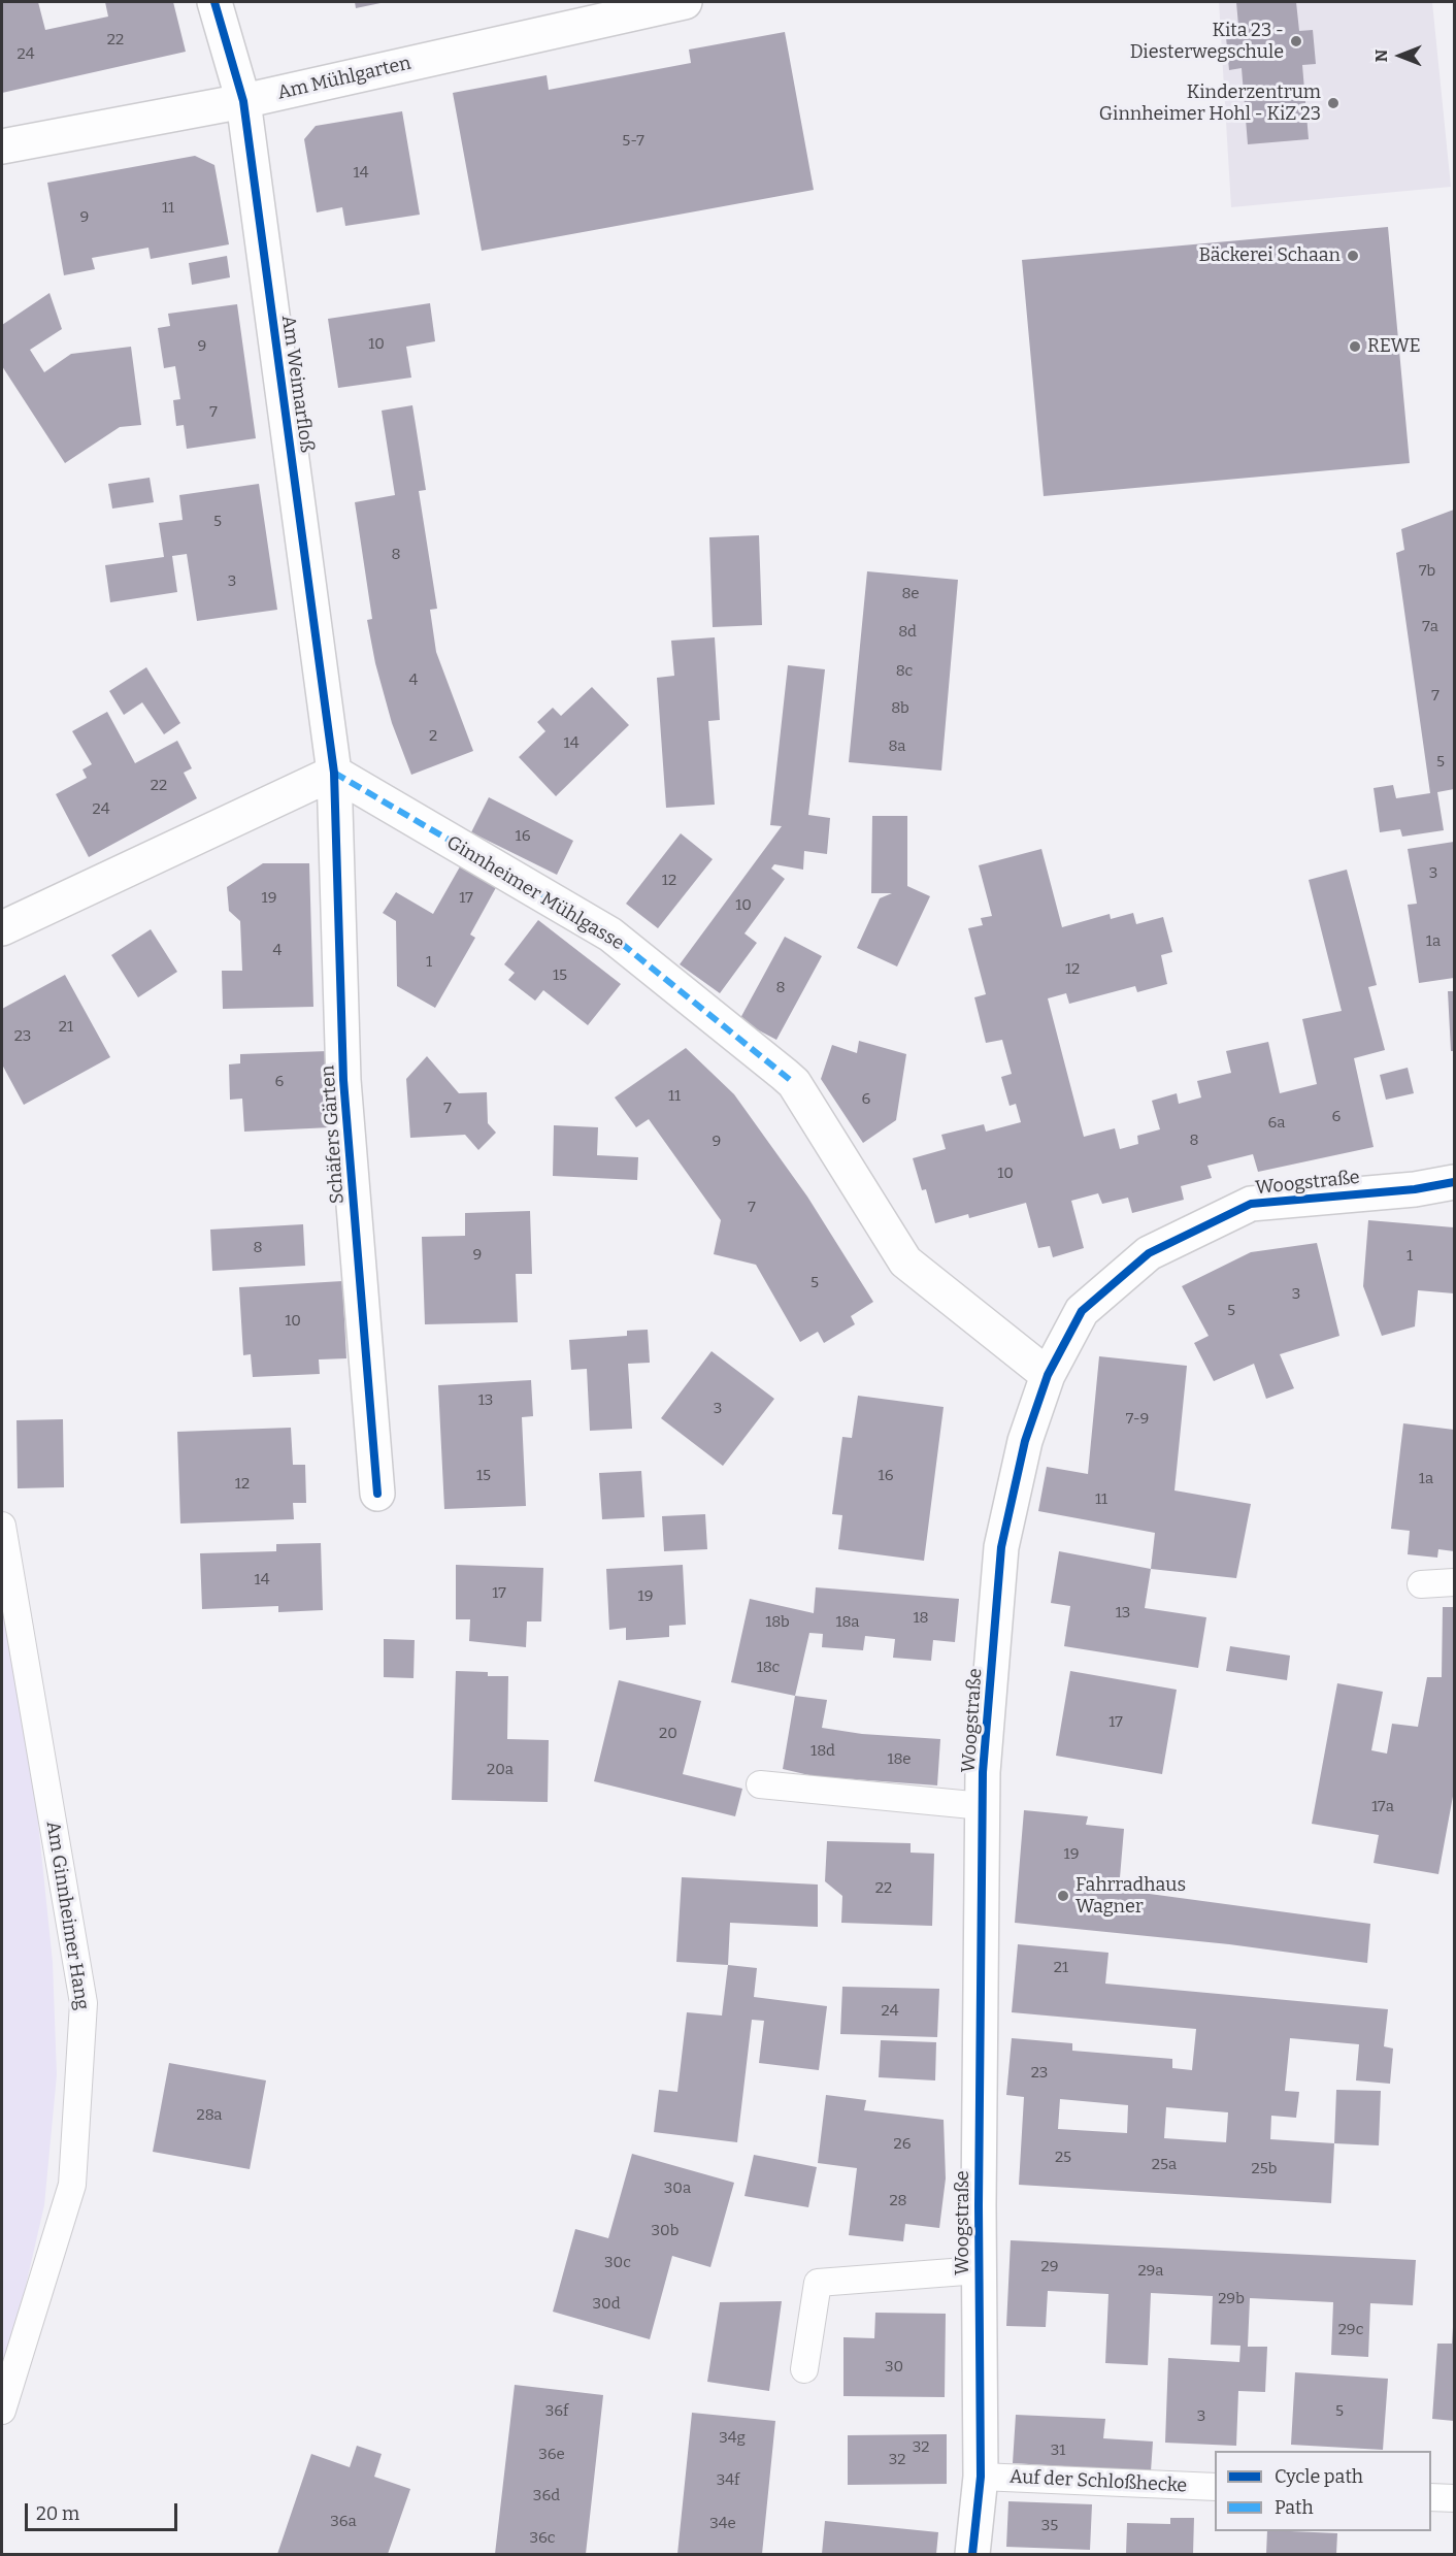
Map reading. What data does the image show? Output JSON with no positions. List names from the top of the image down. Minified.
{"streets":{"street":["Am Mühlgarten","Am Weimarfloß","Ginnheimer Mühlgasse","Schäfers Gärten","Woogstraße"],"lane":["Am Ginnheimer Hang","Auf der Schloßhecke"]},"crossings":[["Am Mühlgarten","Am Weimarfloß"],["Am Weimarfloß","Ginnheimer Mühlgasse"],["Am Weimarfloß","Schäfers Gärten"],["Ginnheimer Mühlgasse","Schäfers Gärten"],["Ginnheimer Mühlgasse","Woogstraße"],["Woogstraße","Auf der Schloßhecke"]],"places":["Kita 23 - Diesterwegschule","Kinderzentrum Ginnheimer Hohl - KiZ 23","Bäckerei Schaan","REWE","Fahrradhaus Wagner"],"house_numbers":["22","24","5-7","14","11","9","10","9","7","5","8","7b","3","8e","7a","8d","8c","4","7","8b","2","14","8a","5","22","24","16","3","12","19","17","10","1a","4","1","12","15","8","21","23","6","11","6","7","6","6a","8","9","10","7","8","9","1","5","3","5","10","13","3","7-9","15","16","1a","12","11","14","17","19","13","18","18b","18a","18c","17","20","18d","18e","20a","17a","19","22","21","24","23","28a","26","25","25a","25b","30a","28","30b","30c","29","29a","29b","30d","29c","30","36f","5","3","34g","32","31","36e","32","34f","36d","36a","34e","35","36c"],"legend":["Cycle path","Path"],"scale_bar":"20 m","north":"left"}
